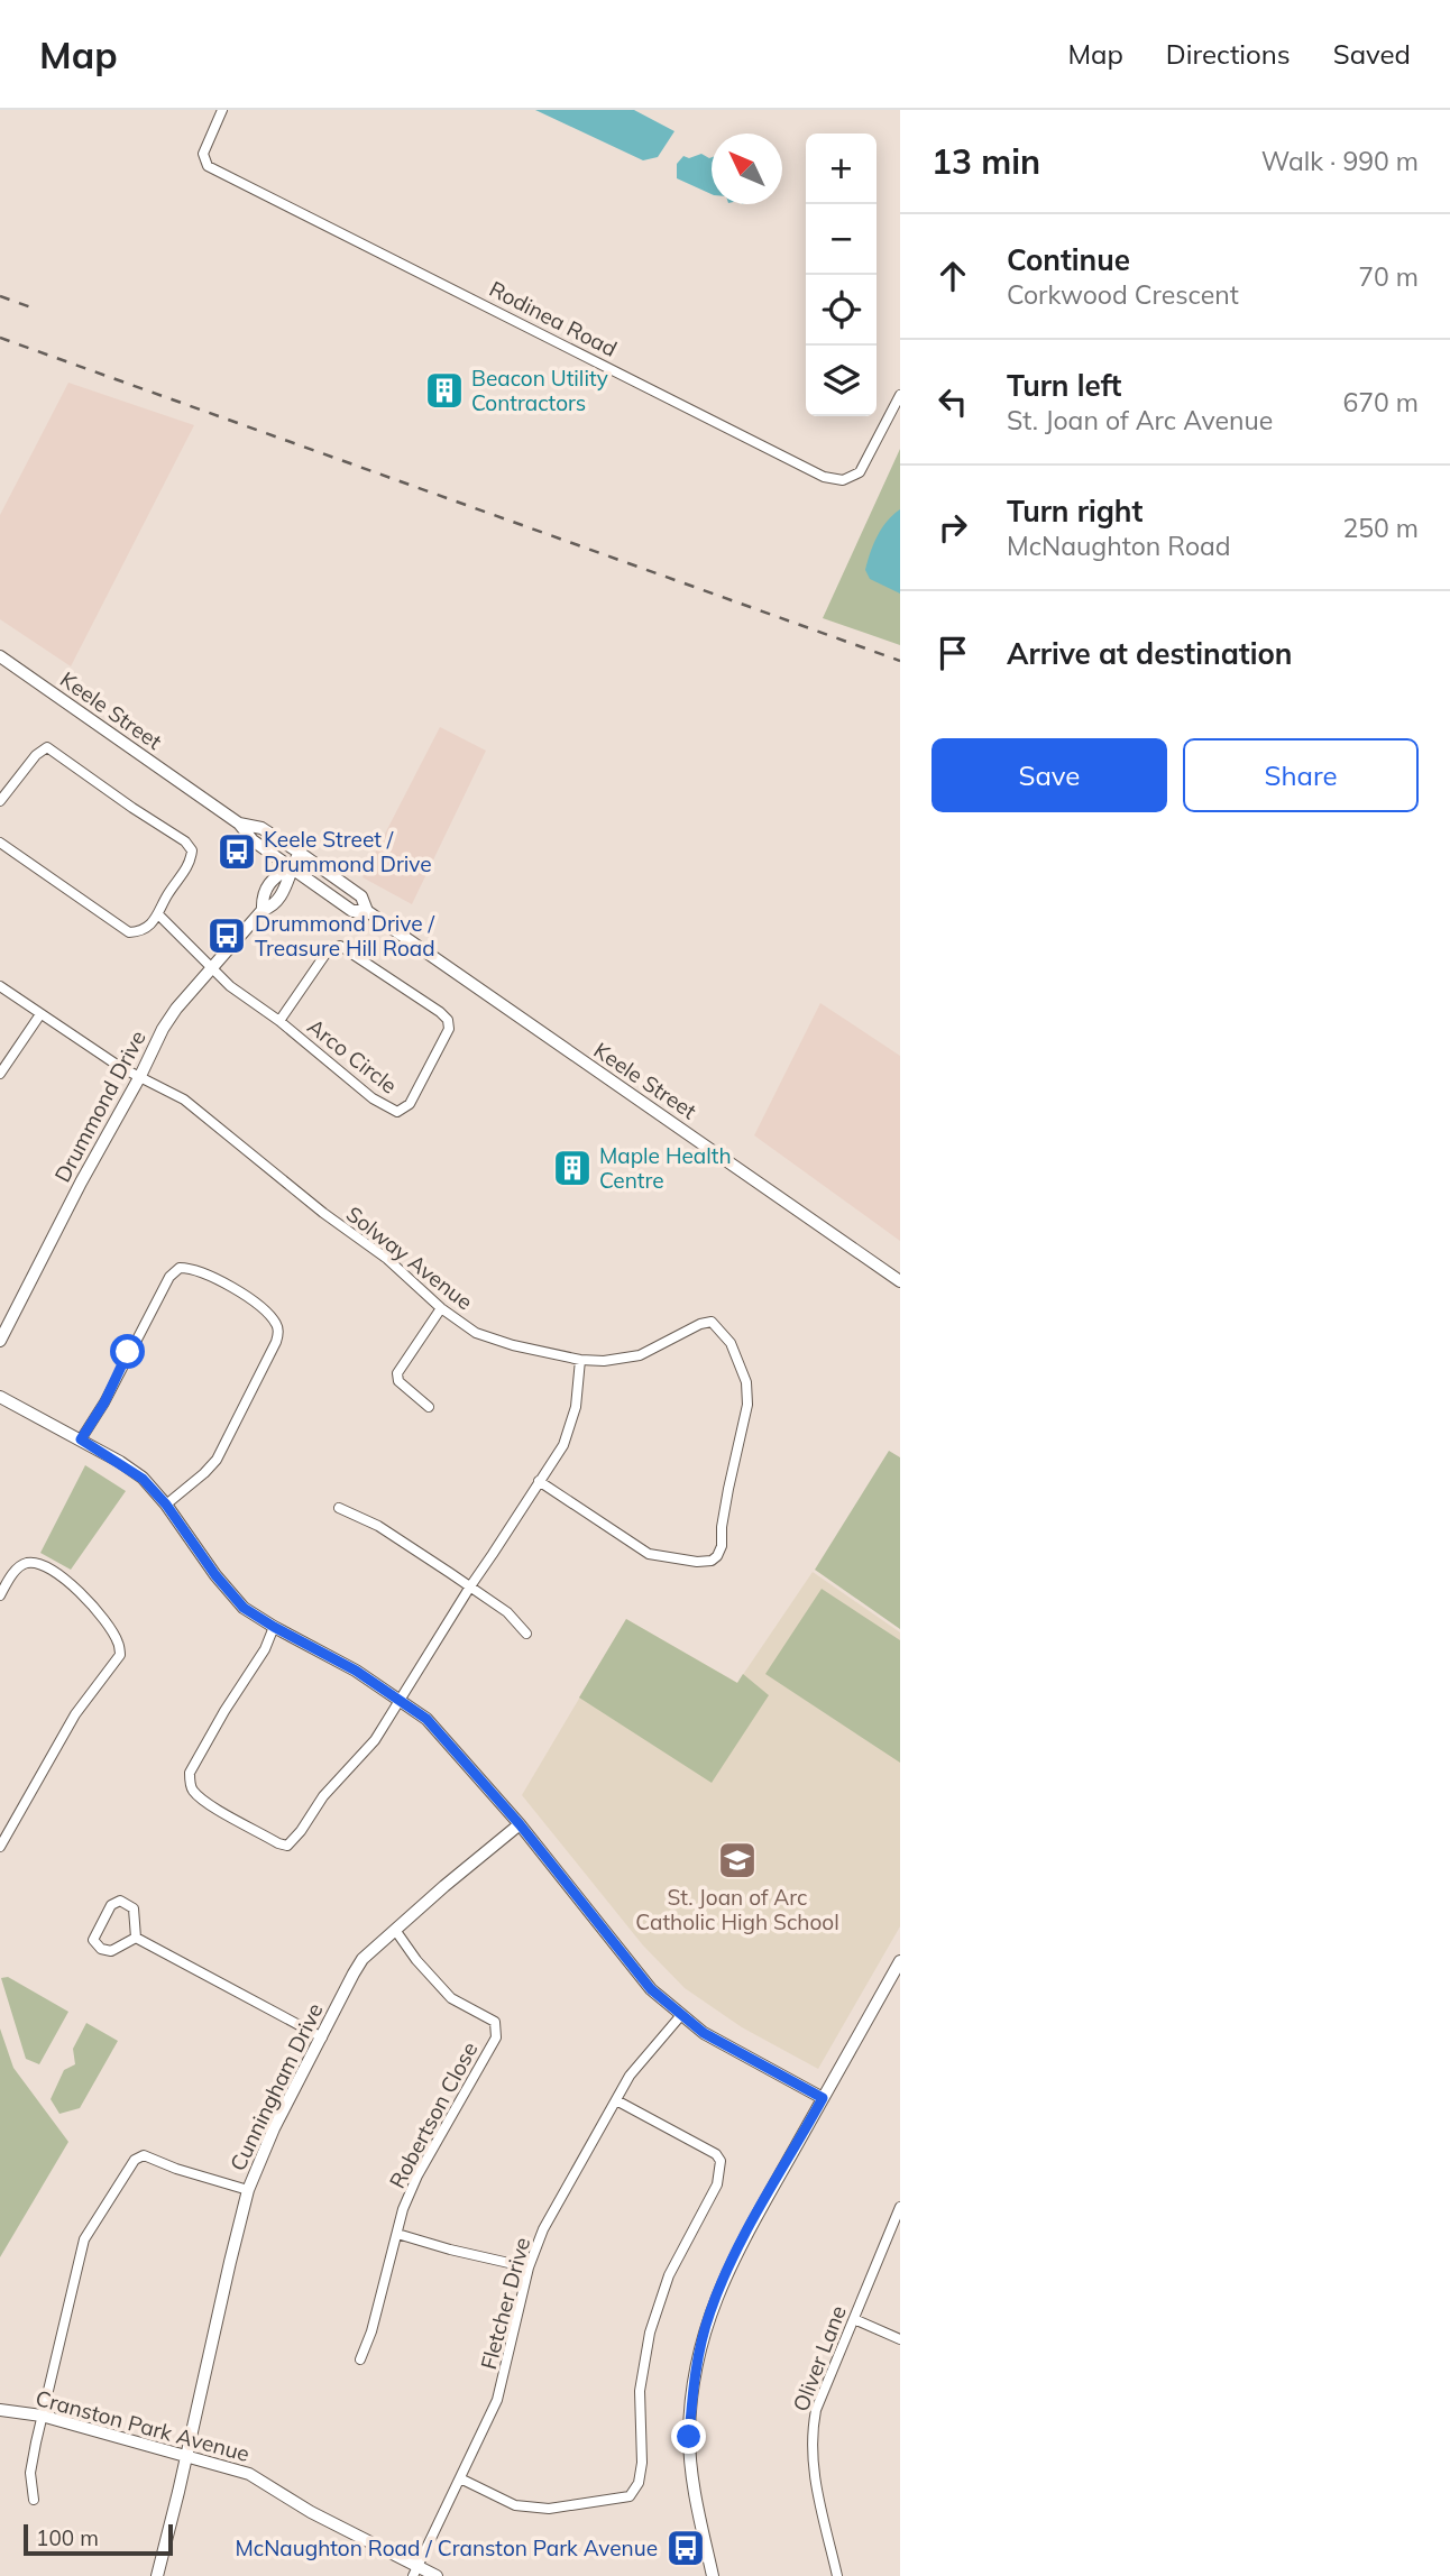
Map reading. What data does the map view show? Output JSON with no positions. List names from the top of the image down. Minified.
{"streets":{"street":["Rodinea Road","Keele Street","Arco Circle","Drummond Drive","Solway Avenue","Cunningham Drive","Robertson Close","Fletcher Drive","Oliver Lane","Cranston Park Avenue"]},"crossings":[["Keele Street","Drummond Drive"],["Arco Circle","Drummond Drive"],["Drummond Drive","Solway Avenue"],["Cunningham Drive","Robertson Close"],["Cunningham Drive","Cranston Park Avenue"],["Fletcher Drive","Cranston Park Avenue"]],"places":{"building":["Beacon Utility Contractors","Maple Health Centre"],"bus stop":["Keele Street / Drummond Drive","Drummond Drive / Treasure Hill Road","McNaughton Road / Cranston Park Avenue"],"school or university":["St. Joan of Arc Catholic High School"]},"scale_bar":"100 m","north":"top left","page":{"header":"Map","nav":["Map","Directions","Saved"],"heading":["13 min","Walk · 990 m"],"map_buttons":["+","−"],"list":[["Continue","Corkwood Crescent","70 m"],["Turn left","St. Joan of Arc Avenue","670 m"],["Turn right","McNaughton Road","250 m"],"Arrive at destination"],"buttons":["Save","Share"],"scale":"100 m"}}
